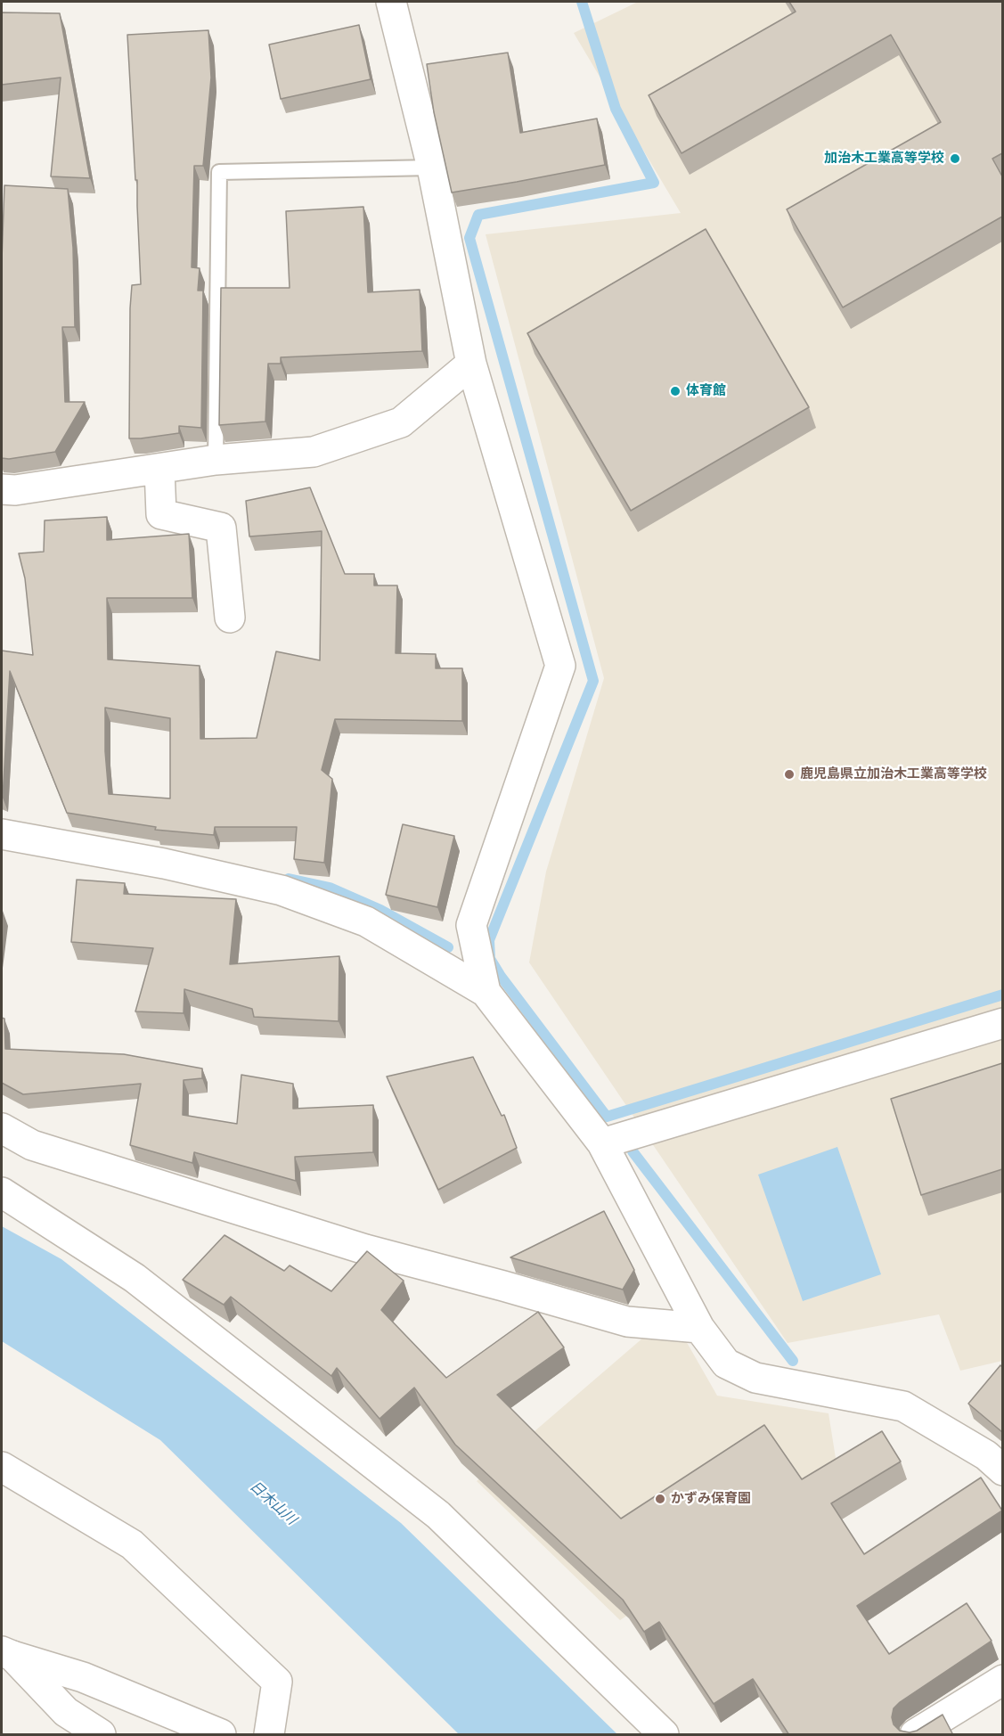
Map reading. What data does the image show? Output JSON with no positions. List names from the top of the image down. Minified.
{"water":["日木山川"],"places":["加治木工業高等学校","体育館","鹿児島県立加治木工業高等学校","かずみ保育園"]}
